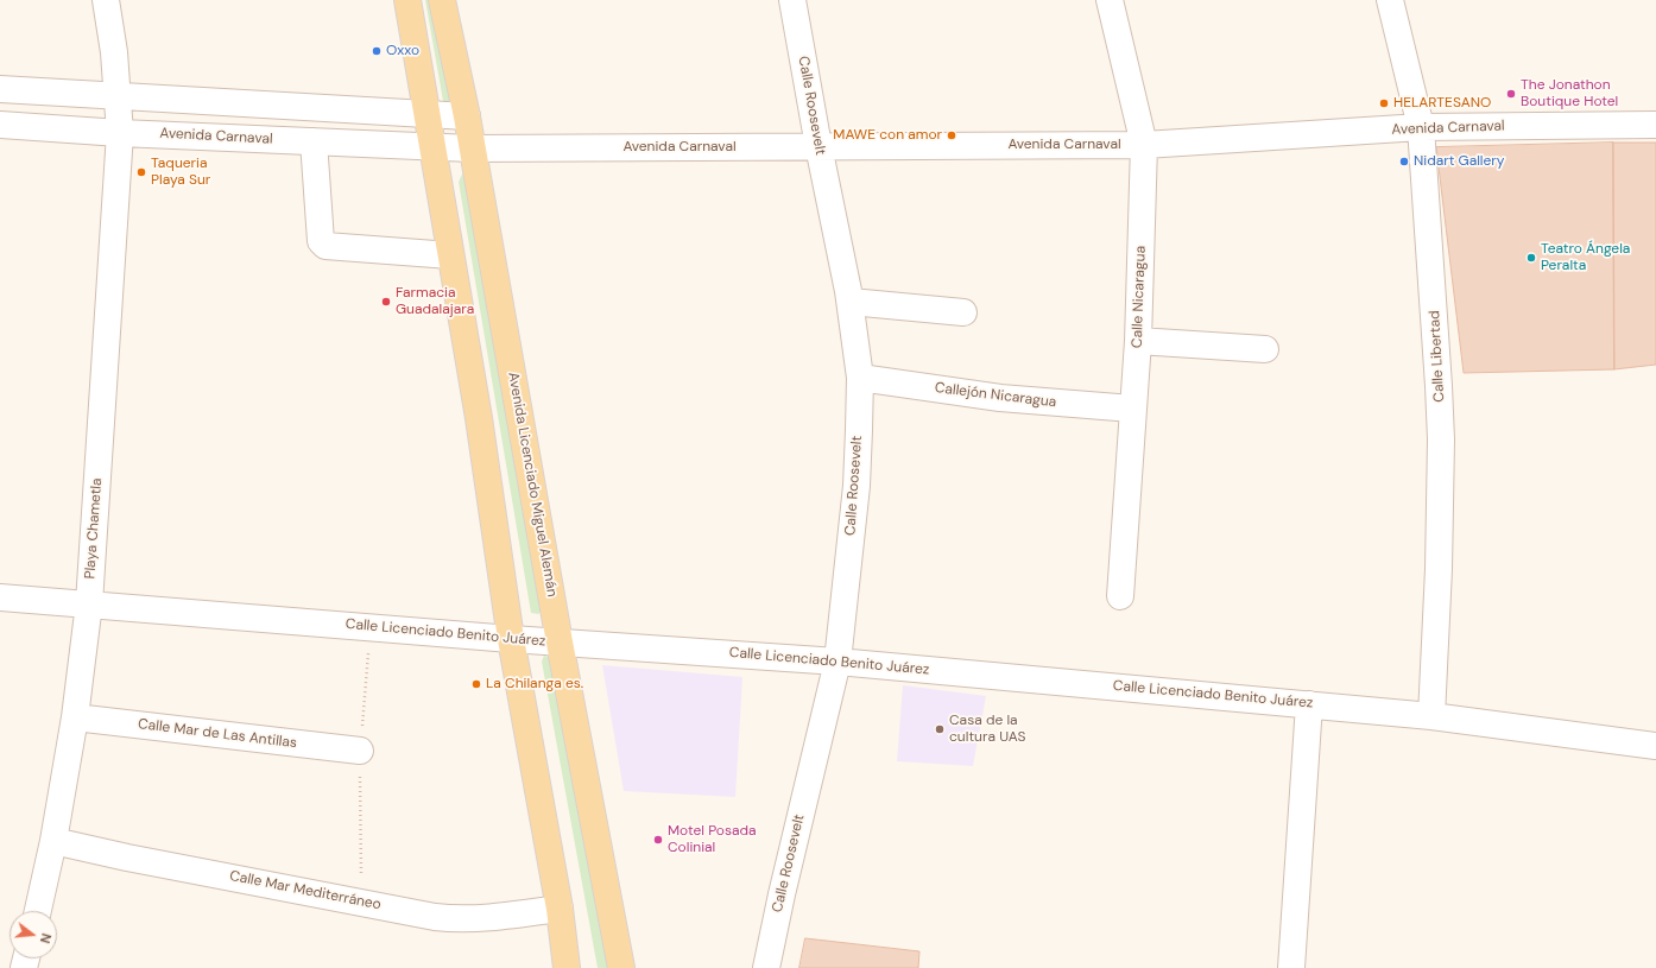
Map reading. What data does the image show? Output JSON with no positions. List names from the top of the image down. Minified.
{"streets":{"main road":["Avenida Licenciado Miguel Alemán"],"street":["Calle Roosevelt","Avenida Carnaval","Calle Nicaragua","Calle Libertad","Callejón Nicaragua","Playa Chametla","Calle Licenciado Benito Juárez","Calle Mar de Las Antillas","Calle Mar Mediterráneo"]},"crossings":[["Calle Roosevelt","Avenida Carnaval"],["Calle Roosevelt","Callejón Nicaragua"],["Calle Roosevelt","Calle Licenciado Benito Juárez"],["Avenida Carnaval","Calle Nicaragua"],["Avenida Carnaval","Calle Libertad"],["Avenida Carnaval","Avenida Licenciado Miguel Alemán"],["Avenida Carnaval","Playa Chametla"],["Calle Nicaragua","Callejón Nicaragua"],["Calle Libertad","Calle Licenciado Benito Juárez"],["Avenida Licenciado Miguel Alemán","Calle Licenciado Benito Juárez"],["Playa Chametla","Calle Licenciado Benito Juárez"],["Playa Chametla","Calle Mar de Las Antillas"],["Playa Chametla","Calle Mar Mediterráneo"]],"places":["Oxxo","The Jonathon Boutique Hotel","HELARTESANO","MAWE con amor","Nidart Gallery","Taqueria Playa Sur","Teatro Ángela Peralta","Farmacia Guadalajara","La Chilanga es.","Casa de la cultura UAS","Motel Posada Colinial"],"north":"right"}
